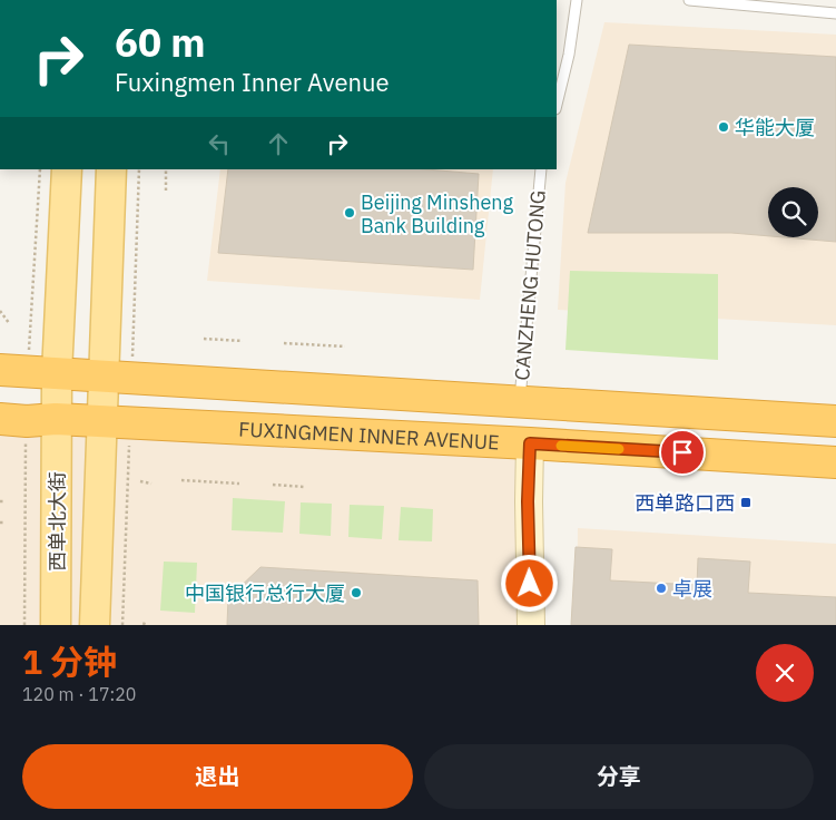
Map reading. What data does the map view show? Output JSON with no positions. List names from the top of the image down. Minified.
{"streets":{"highway":["FUXINGMEN INNER AVENUE"],"main road":["西单北大街"],"lane":["CANZHENG HUTONG"]},"crossings":[["CANZHENG HUTONG","FUXINGMEN INNER AVENUE"],["FUXINGMEN INNER AVENUE","西单北大街"]],"places":{"other":["华能大厦","Beijing Minsheng Bank Building","卓展","中国银行总行大厦"],"transit":["西单路口西"]},"page":{"turn":["60 m","Fuxingmen Inner Avenue"],"heading":["1 分钟","120 m · 17:20"],"buttons":["退出","分享"]}}
